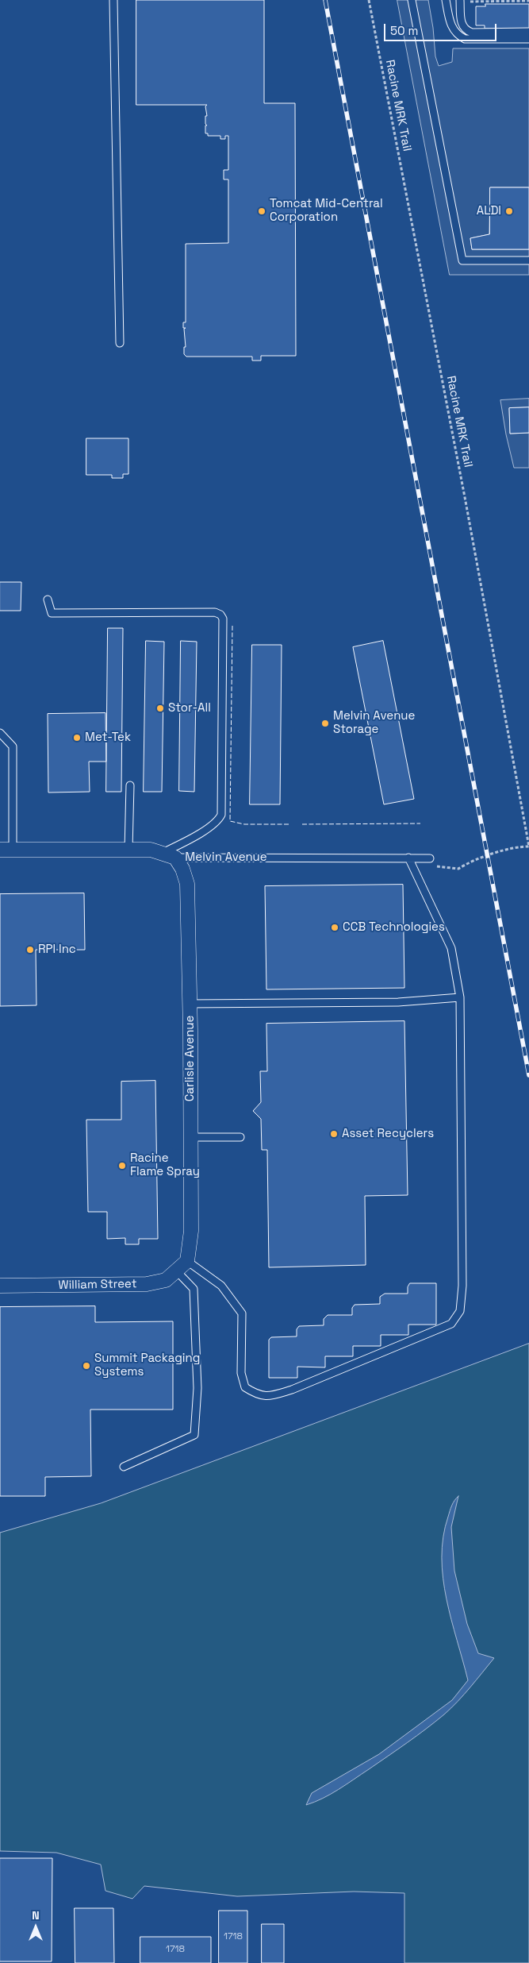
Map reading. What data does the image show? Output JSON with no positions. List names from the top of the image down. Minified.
{"streets":{"street":["Melvin Avenue","Carlisle Avenue","William Street"],"path":["Racine MRK Trail"]},"crossings":[["Melvin Avenue","Carlisle Avenue"],["Carlisle Avenue","William Street"]],"places":["Tomcat Mid-Central Corporation","ALDI","Stor-All","Melvin Avenue Storage","Met-Tek","CCB Technologies","RPI Inc","Asset Recyclers","Racine Flame Spray","Summit Packaging Systems"],"house_numbers":["1718","1718"],"scale_bar":"50 m","north":"top"}
